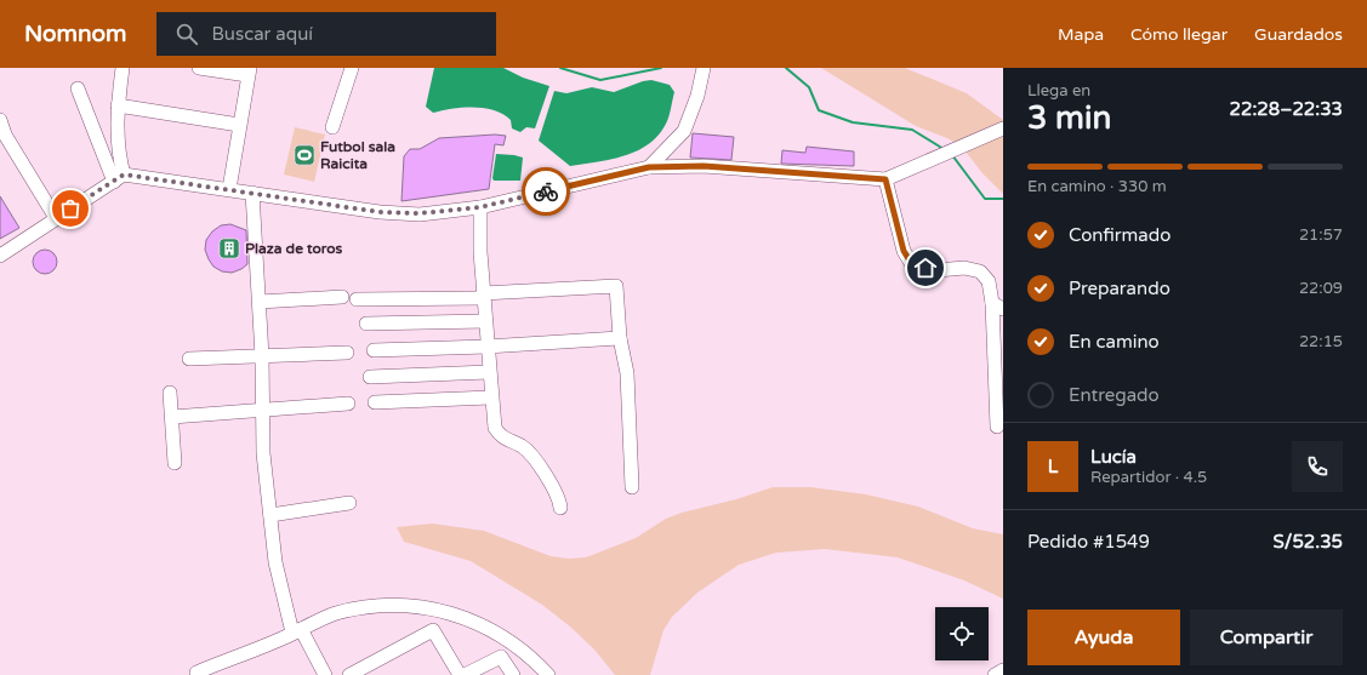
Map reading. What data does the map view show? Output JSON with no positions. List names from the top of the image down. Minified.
{"places":{"sports":["Futbol sala Raicita"],"building":["Plaza de toros"]},"page":{"header":"Nomnom","search":"Buscar aquí","nav":["Mapa","Cómo llegar","Guardados"],"heading":["3 min","Llega en","22:28–22:33"],"panel":["Lucía","Repartidor · 4.5","Pedido #1549","S/52.35"],"bar":"En camino · 330 m","list":[["Confirmado","21:57"],["Preparando","22:09"],["En camino","22:15"],"Entregado"],"round":"L","buttons":["Ayuda","Compartir"]}}
